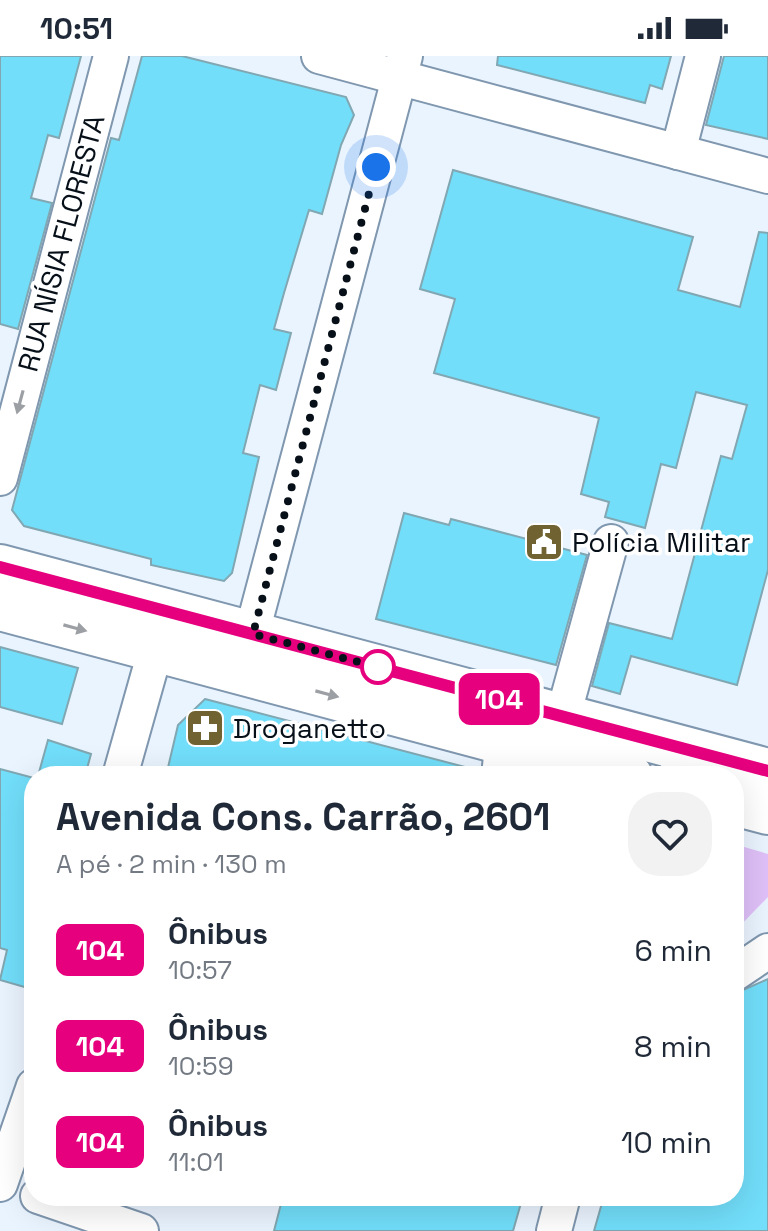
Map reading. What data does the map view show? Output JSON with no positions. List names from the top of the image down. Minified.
{"streets":{"street":["RUA NÍSIA FLORESTA"]},"places":{"public building":["Polícia Militar"],"pharmacy":["Droganetto"]},"lines":["bus line 104"],"page":{"status":"10:51","on_map":"104","heading":["Avenida Cons. Carrão, 2601","A pé · 2 min · 130 m"],"list":[{"mark":"104","name":"Ônibus","note":"10:57","value":"6 min"},{"mark":"104","name":"Ônibus","note":"10:59","value":"8 min"},{"mark":"104","name":"Ônibus","note":"11:01","value":"10 min"}]}}
